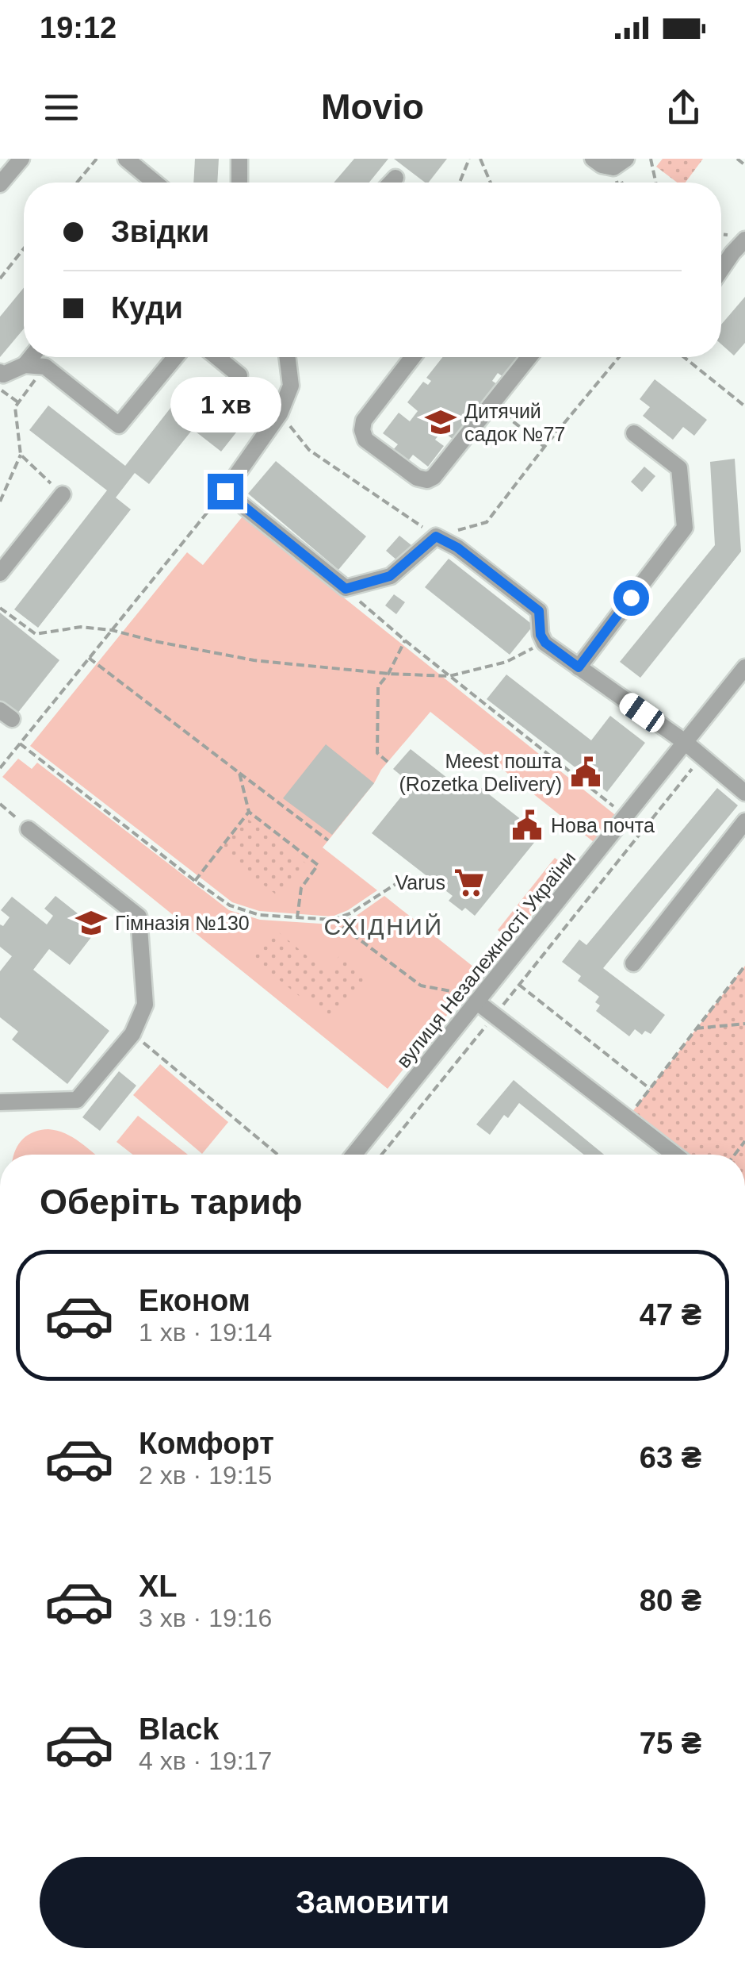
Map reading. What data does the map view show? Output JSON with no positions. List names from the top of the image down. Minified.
{"streets":{"street":["вулиця Незалежності України"]},"districts":["СХІДНИЙ"],"places":{"school or university":["Дитячий садок №77","Гімназія №130"],"public building":["Meest пошта (Rozetka Delivery)","Нова почта"],"supermarket":["Varus"]},"page":{"status":"19:12","header":"Movio","banner":["Звідки","Куди"],"bubble":"1 хв","heading":"Оберіть тариф","list":[{"name":"Економ","note":"1 хв · 19:14","value":"47 ₴"},{"name":"Комфорт","note":"2 хв · 19:15","value":"63 ₴"},{"name":"XL","note":"3 хв · 19:16","value":"80 ₴"},{"name":"Black","note":"4 хв · 19:17","value":"75 ₴"}],"buttons":"Замовити"}}
